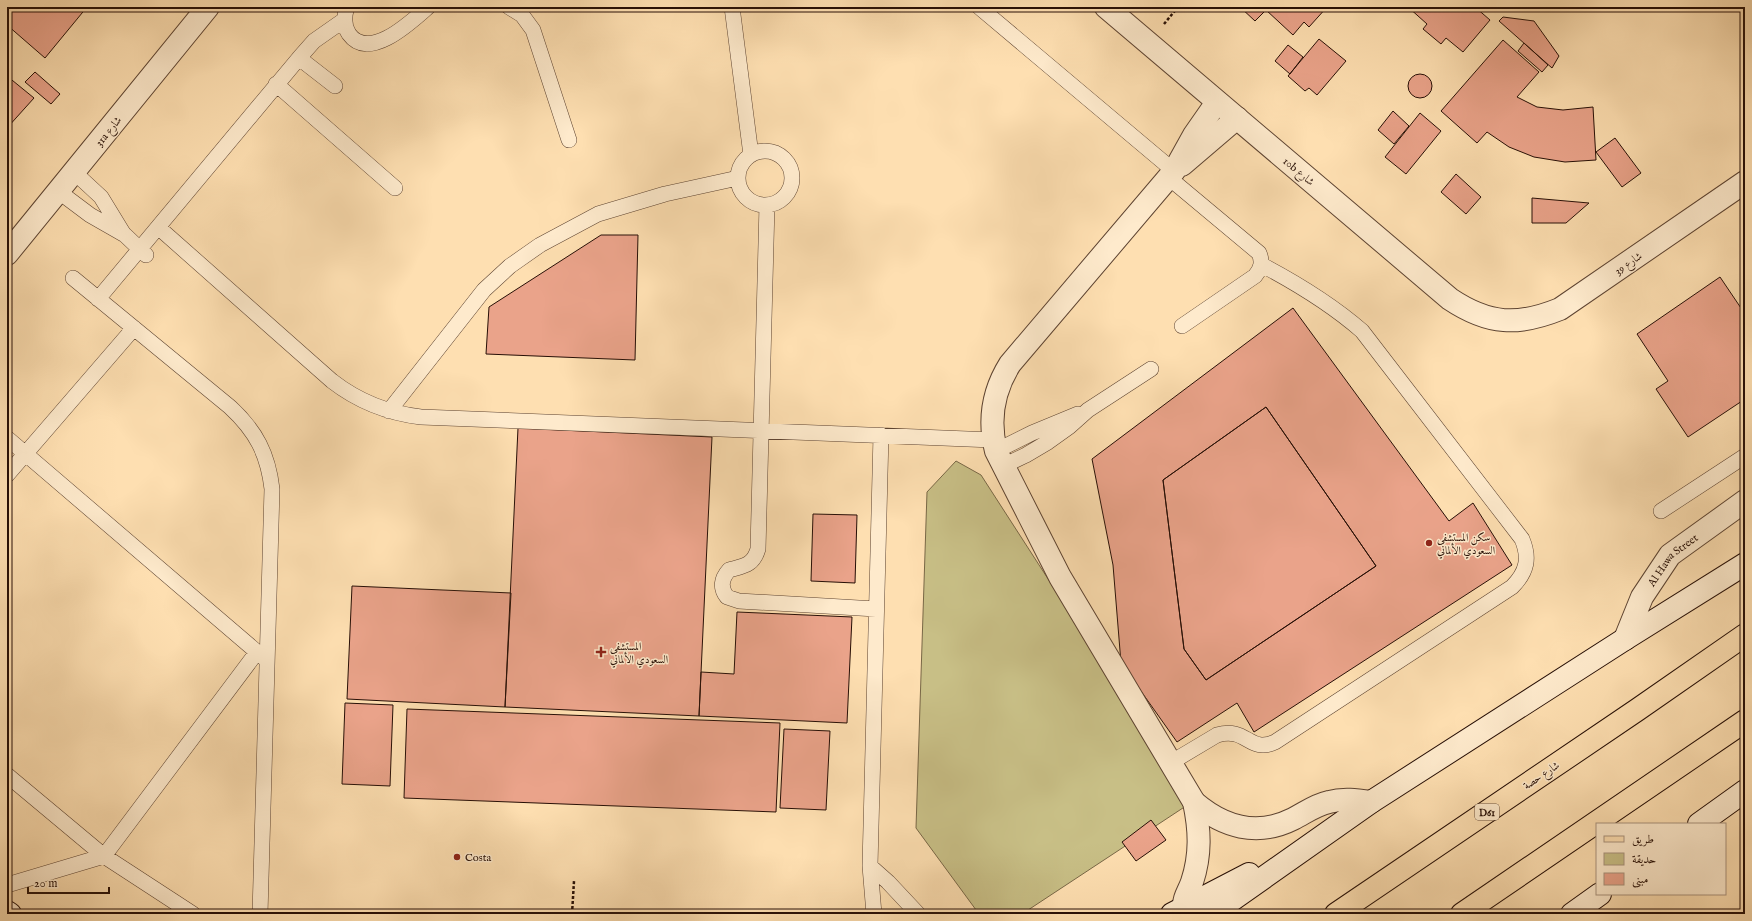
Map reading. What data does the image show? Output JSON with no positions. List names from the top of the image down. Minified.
{"streets":{"main road":["شارع حصة","D61"],"street":["31a شارع","10b شارع","شارع 39","Al Hawa Street"]},"crossings":[["10b شارع","شارع 39"]],"places":{"other":["سكن المستشفى السعودي الألماني","Costa"],"health":["المستشفى السعودي الألماني"]},"legend":["طريق","حديقة","مبنى"],"scale_bar":"20 m"}
